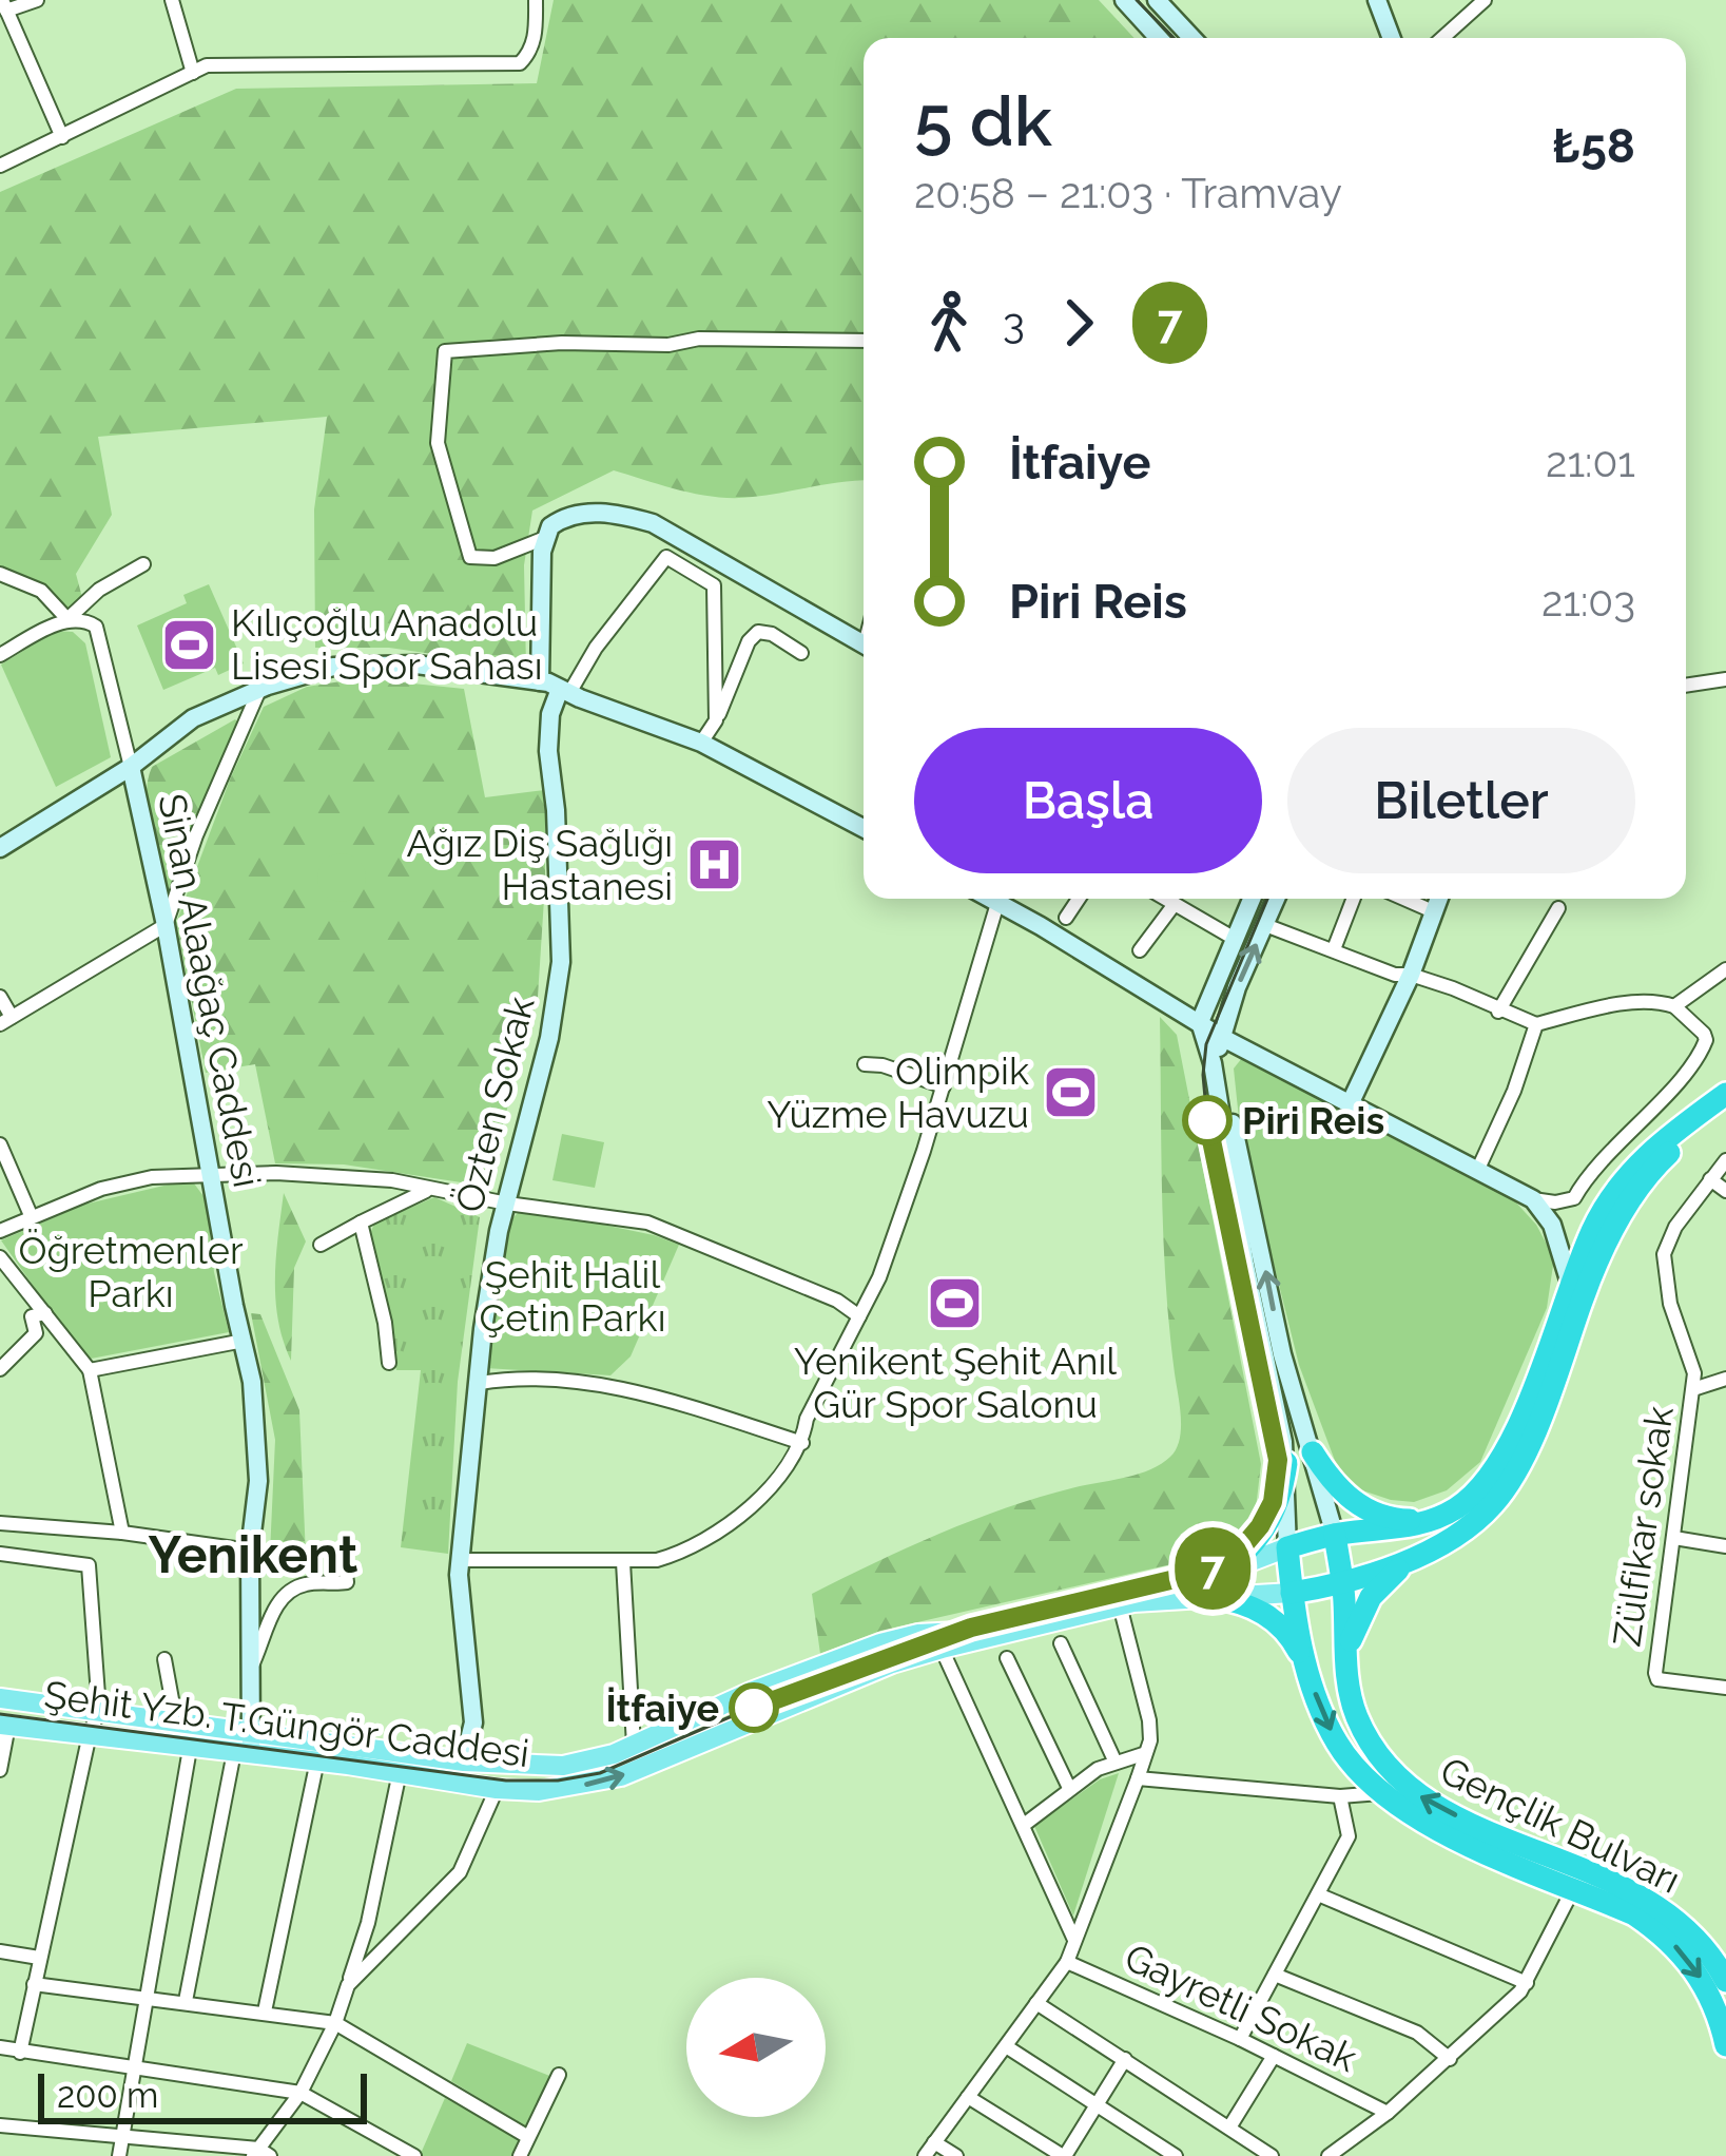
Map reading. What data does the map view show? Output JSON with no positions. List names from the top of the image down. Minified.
{"streets":{"highway":["Gençlik Bulvarı"],"main road":["Şehit Yzb. T.Güngör Caddesi"],"street":["Sinan Alaağaç Caddesi","Özten Sokak","Zülfikar sokak","Gayretli Sokak"]},"crossings":[["Sinan Alaağaç Caddesi","Şehit Yzb. T.Güngör Caddesi"],["Özten Sokak","Şehit Yzb. T.Güngör Caddesi"],["Şehit Yzb. T.Güngör Caddesi","Gençlik Bulvarı"]],"districts":["Yenikent"],"parks":["Öğretmenler Parkı","Şehit Halil Çetin Parkı"],"places":{"sports":["Kılıçoğlu Anadolu Lisesi Spor Sahası","Olimpik Yüzme Havuzu","Yenikent Şehit Anıl Gür Spor Salonu"],"hospital":["Ağız Diş Sağlığı Hastanesi"],"other":["Piri Reis","İtfaiye"]},"lines":["tram line 7"],"scale_bar":"200 m","north":"left","page":{"on_map":"7","heading":["5 dk","20:58 – 21:03 · Tramvay","₺58"],"legs":["3","7"],"list":[{"name":"İtfaiye","value":"21:01"},{"name":"Piri Reis","value":"21:03"}],"buttons":["Başla","Biletler"],"scale":"200 m"}}
